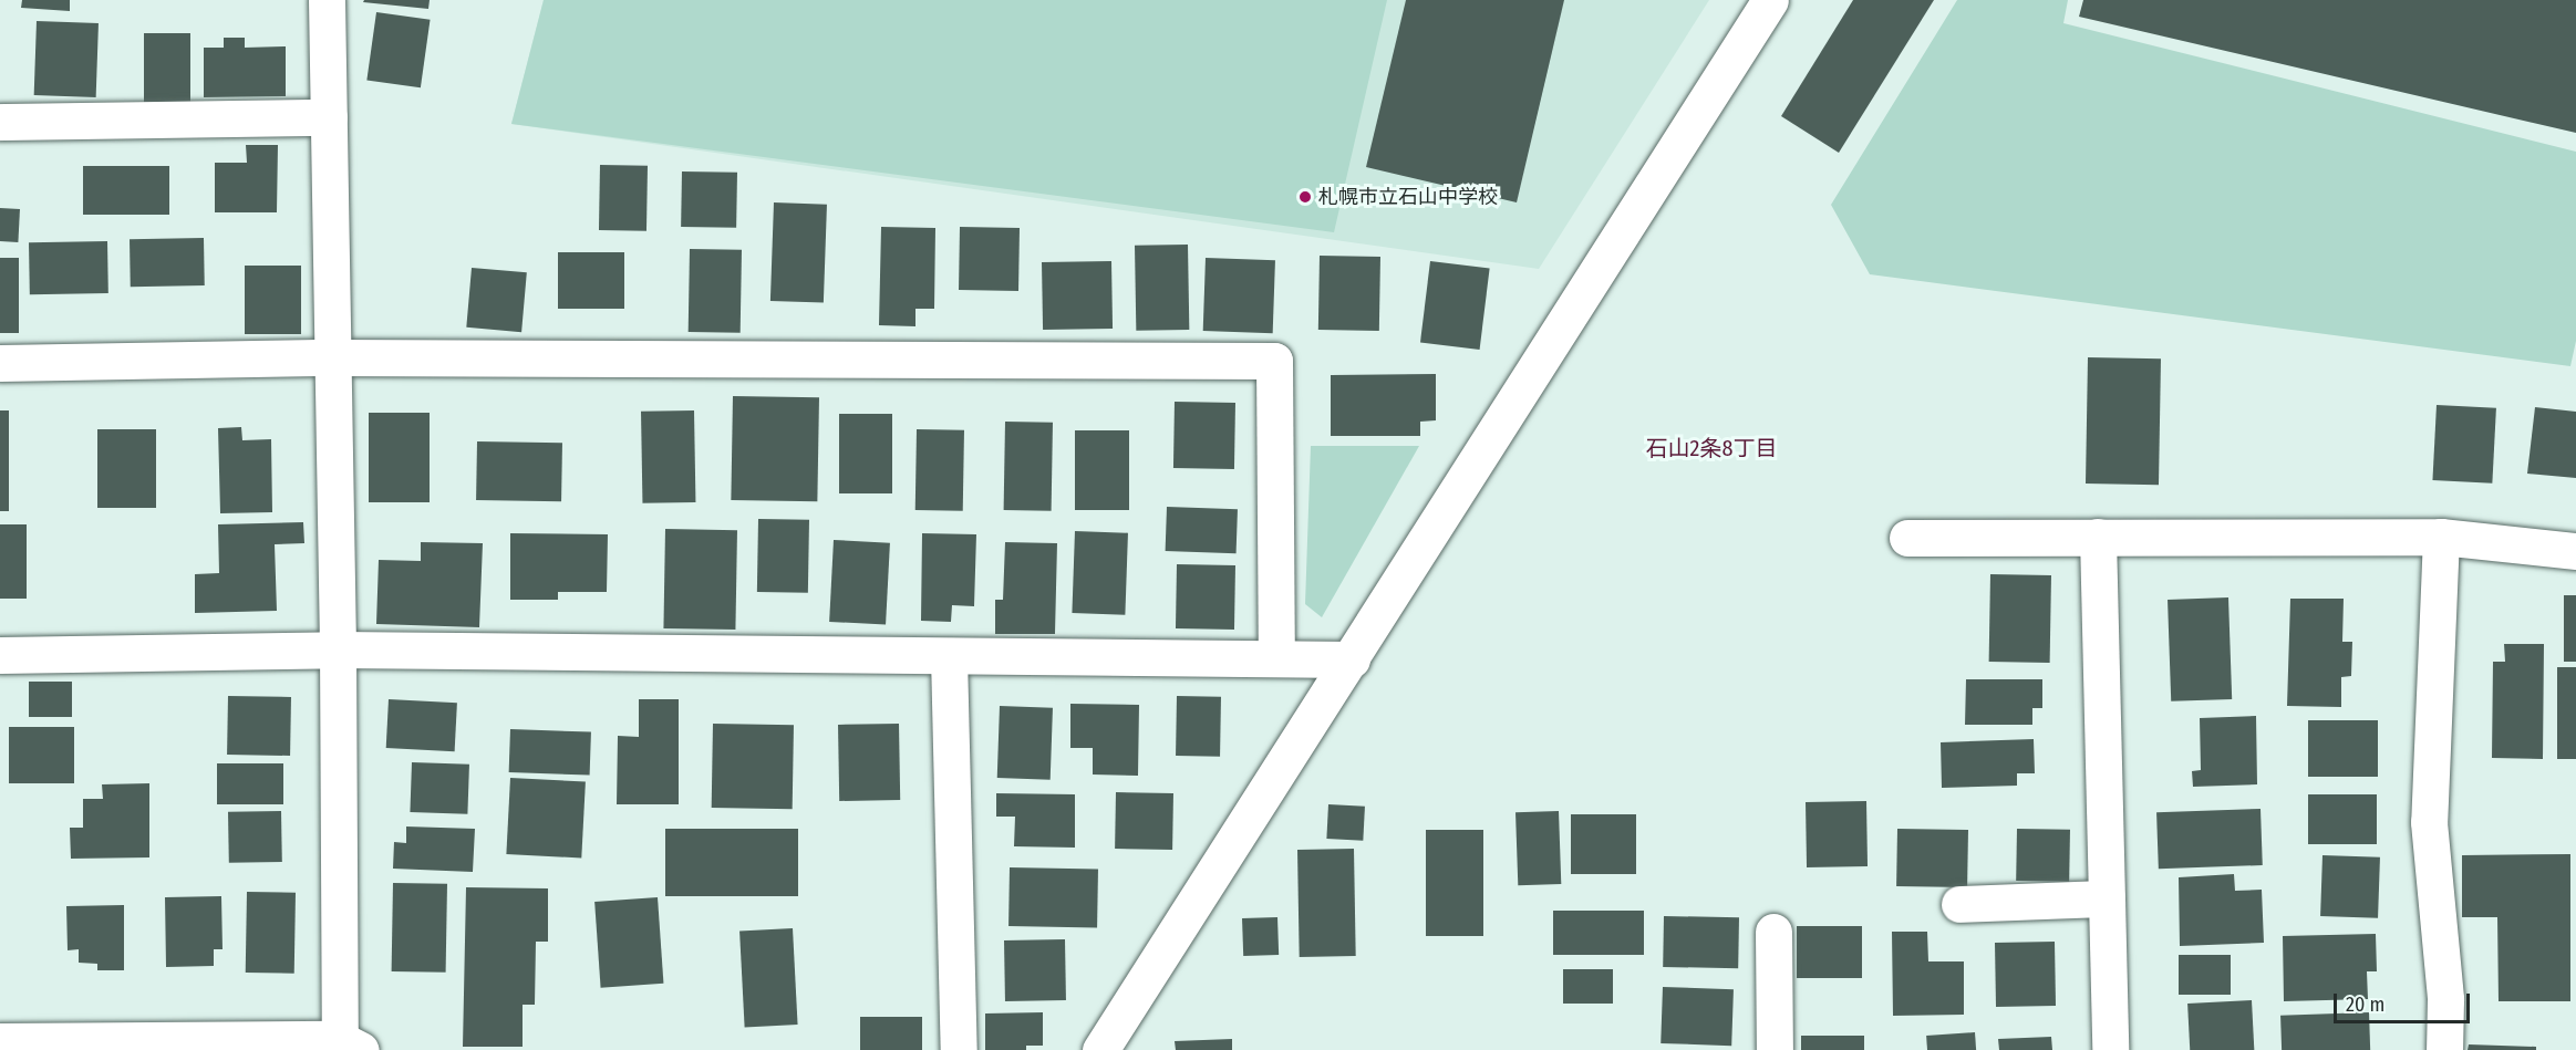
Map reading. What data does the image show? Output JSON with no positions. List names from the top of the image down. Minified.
{"districts":["石山2条8丁目"],"places":["札幌市立石山中学校"],"scale_bar":"20 m"}
